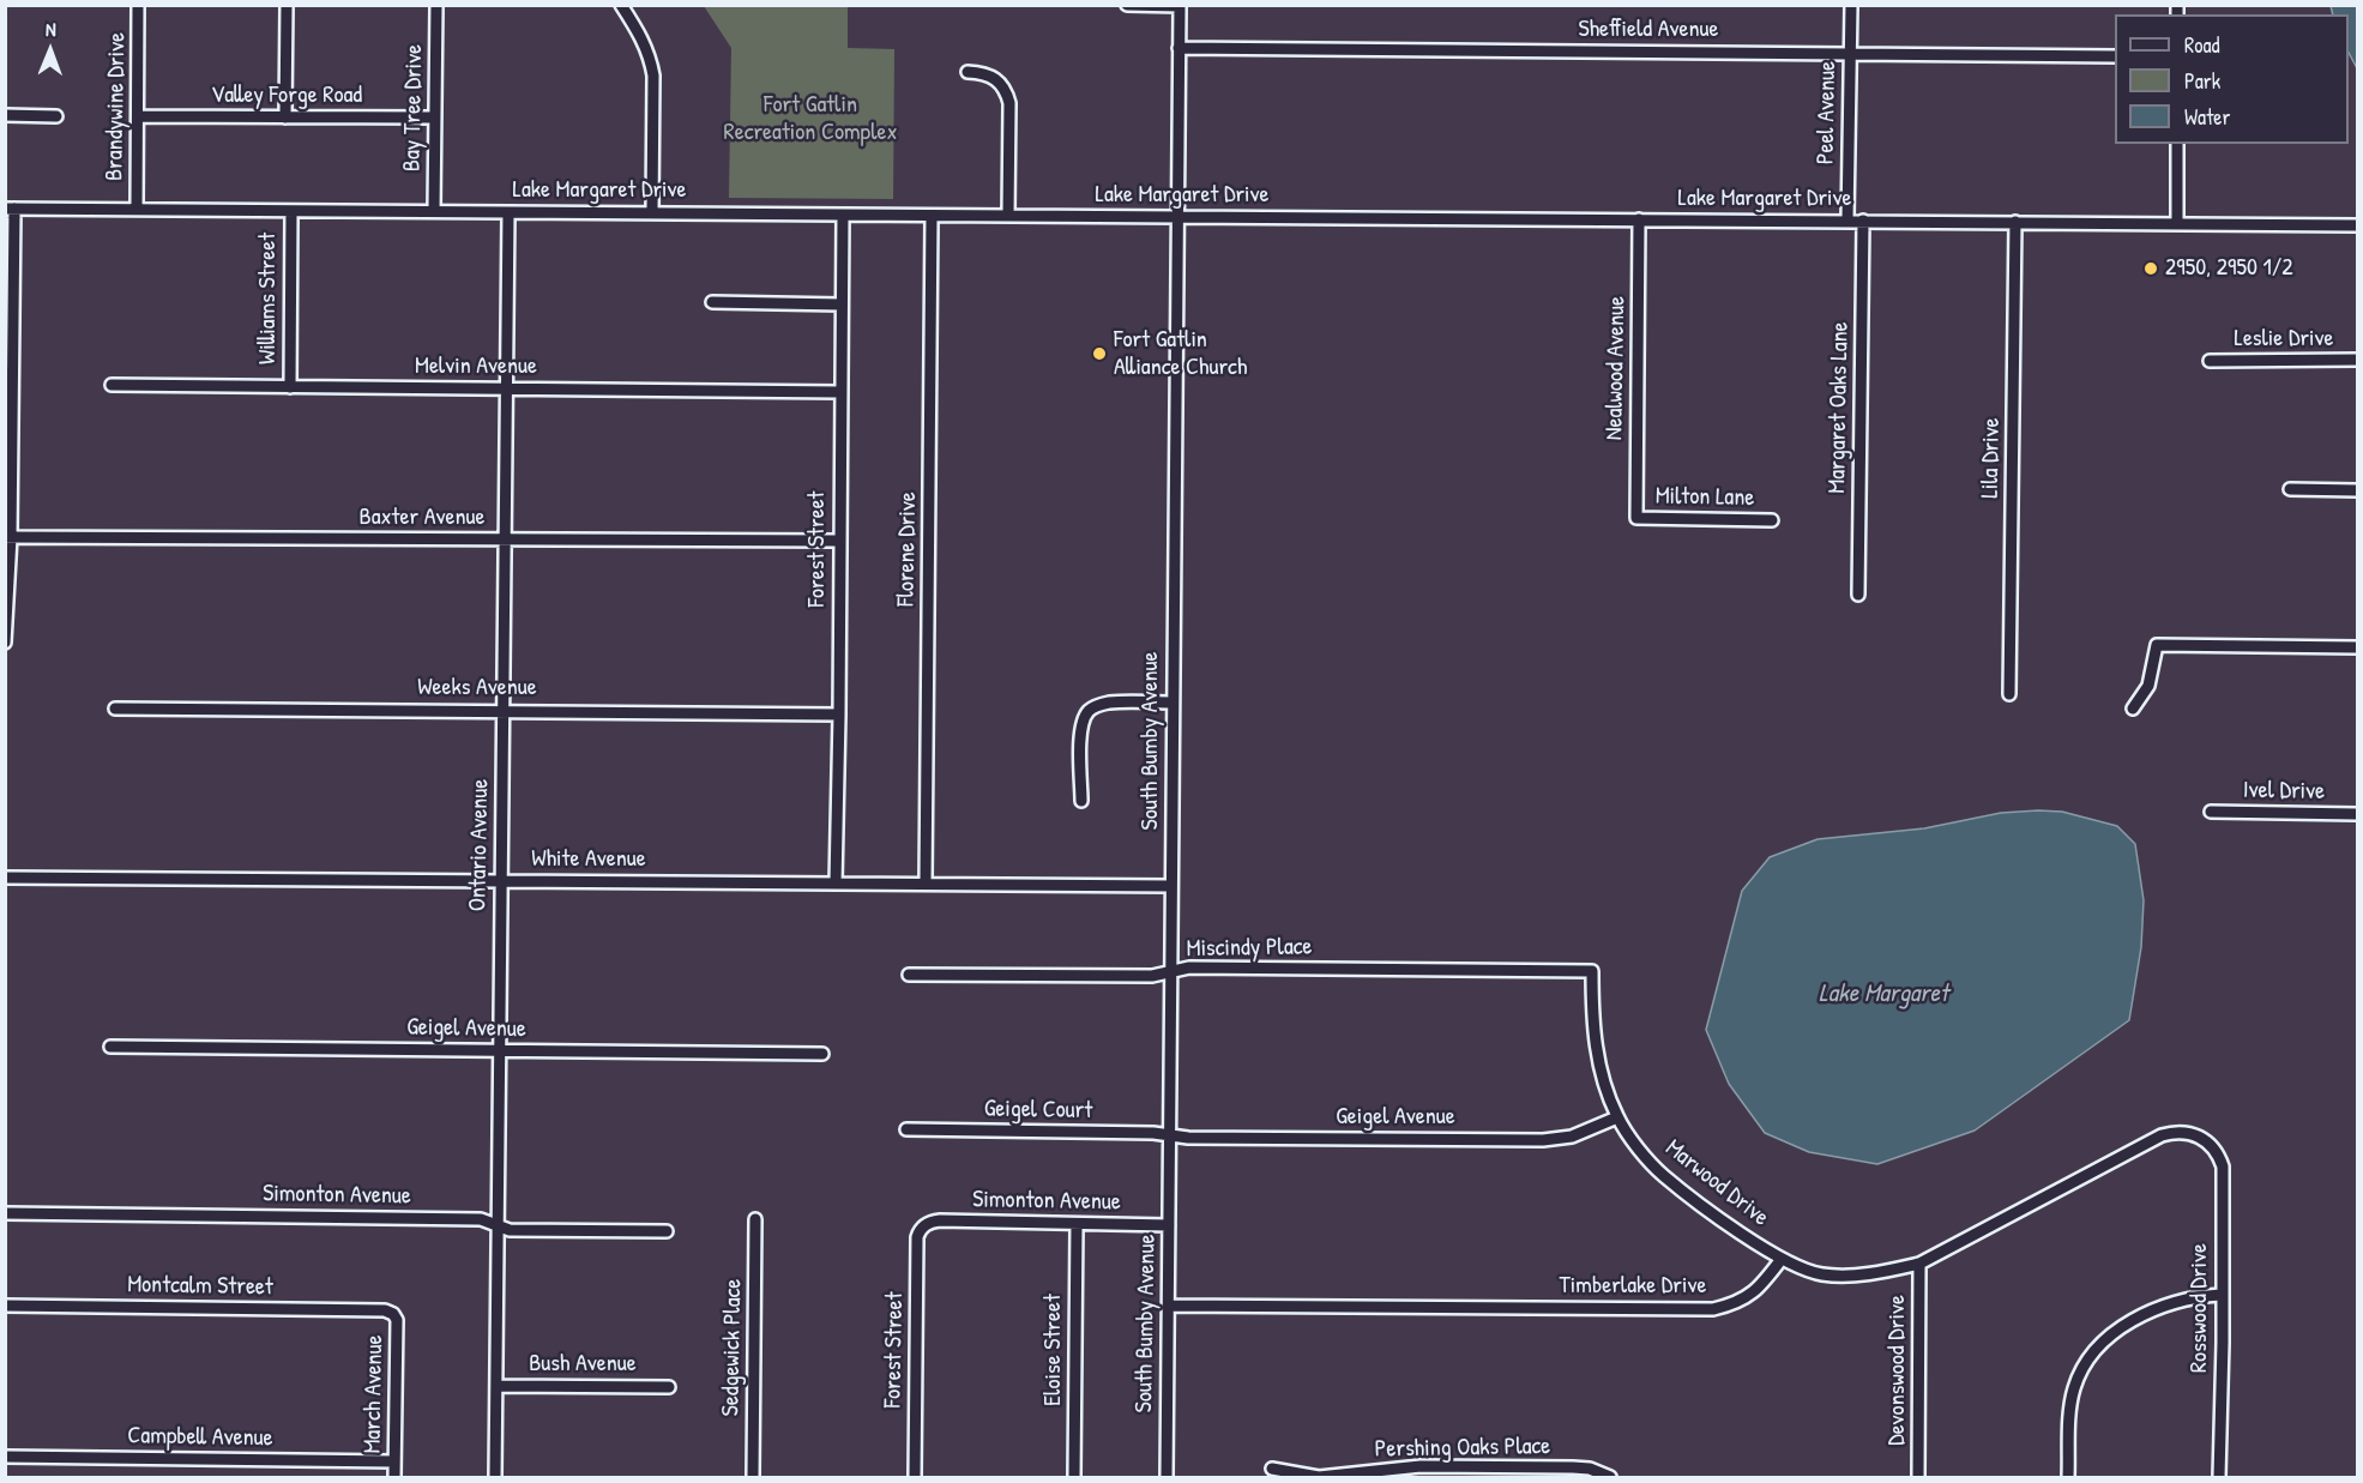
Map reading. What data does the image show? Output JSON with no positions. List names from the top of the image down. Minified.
{"streets":{"street":["Sheffield Avenue","Valley Forge Road","Brandywine Drive","Bay Tree Drive","Peel Avenue","Lake Margaret Drive","Williams Street","Leslie Drive","Melvin Avenue","Nealwood Avenue","Margaret Oaks Lane","Lila Drive","Milton Lane","Baxter Avenue","Forest Street","Florene Drive","Weeks Avenue","South Bumby Avenue","Ivel Drive","Ontario Avenue","White Avenue","Miscindy Place","Geigel Avenue","Geigel Court","Marwood Drive","Simonton Avenue","Montcalm Street","Timberlake Drive","Rosswood Drive","Sedgewick Place","Eloise Street","Bush Avenue","Devonswood Drive","March Avenue","Campbell Avenue","Pershing Oaks Place"]},"crossings":[["Sheffield Avenue","Peel Avenue"],["Sheffield Avenue","South Bumby Avenue"],["Valley Forge Road","Brandywine Drive"],["Valley Forge Road","Bay Tree Drive"],["Brandywine Drive","Lake Margaret Drive"],["Bay Tree Drive","Lake Margaret Drive"],["Peel Avenue","Lake Margaret Drive"],["Lake Margaret Drive","Williams Street"],["Lake Margaret Drive","Nealwood Avenue"],["Lake Margaret Drive","Margaret Oaks Lane"],["Lake Margaret Drive","Lila Drive"],["Lake Margaret Drive","Forest Street"],["Lake Margaret Drive","Florene Drive"],["Lake Margaret Drive","South Bumby Avenue"],["Lake Margaret Drive","Ontario Avenue"],["Williams Street","Melvin Avenue"],["Melvin Avenue","Forest Street"],["Melvin Avenue","Ontario Avenue"],["Nealwood Avenue","Milton Lane"],["Baxter Avenue","Forest Street"],["Baxter Avenue","Ontario Avenue"],["Forest Street","Weeks Avenue"],["Forest Street","White Avenue"],["Forest Street","Simonton Avenue"],["Florene Drive","White Avenue"],["Weeks Avenue","Ontario Avenue"],["South Bumby Avenue","White Avenue"],["South Bumby Avenue","Miscindy Place"],["South Bumby Avenue","Geigel Avenue"],["South Bumby Avenue","Geigel Court"],["South Bumby Avenue","Simonton Avenue"],["South Bumby Avenue","Timberlake Drive"],["Ontario Avenue","White Avenue"],["Ontario Avenue","Geigel Avenue"],["Ontario Avenue","Simonton Avenue"],["Ontario Avenue","Bush Avenue"],["Miscindy Place","Marwood Drive"],["Geigel Avenue","Geigel Court"],["Geigel Avenue","Marwood Drive"],["Marwood Drive","Timberlake Drive"],["Simonton Avenue","Eloise Street"],["Montcalm Street","March Avenue"],["Rosswood Drive","Devonswood Drive"],["March Avenue","Campbell Avenue"]],"water":["Lake Margaret"],"parks":["Fort Gatlin Recreation Complex"],"places":["2950, 2950 1/2","Fort Gatlin Alliance Church"],"legend":["Road","Park","Water"],"north":"top"}
